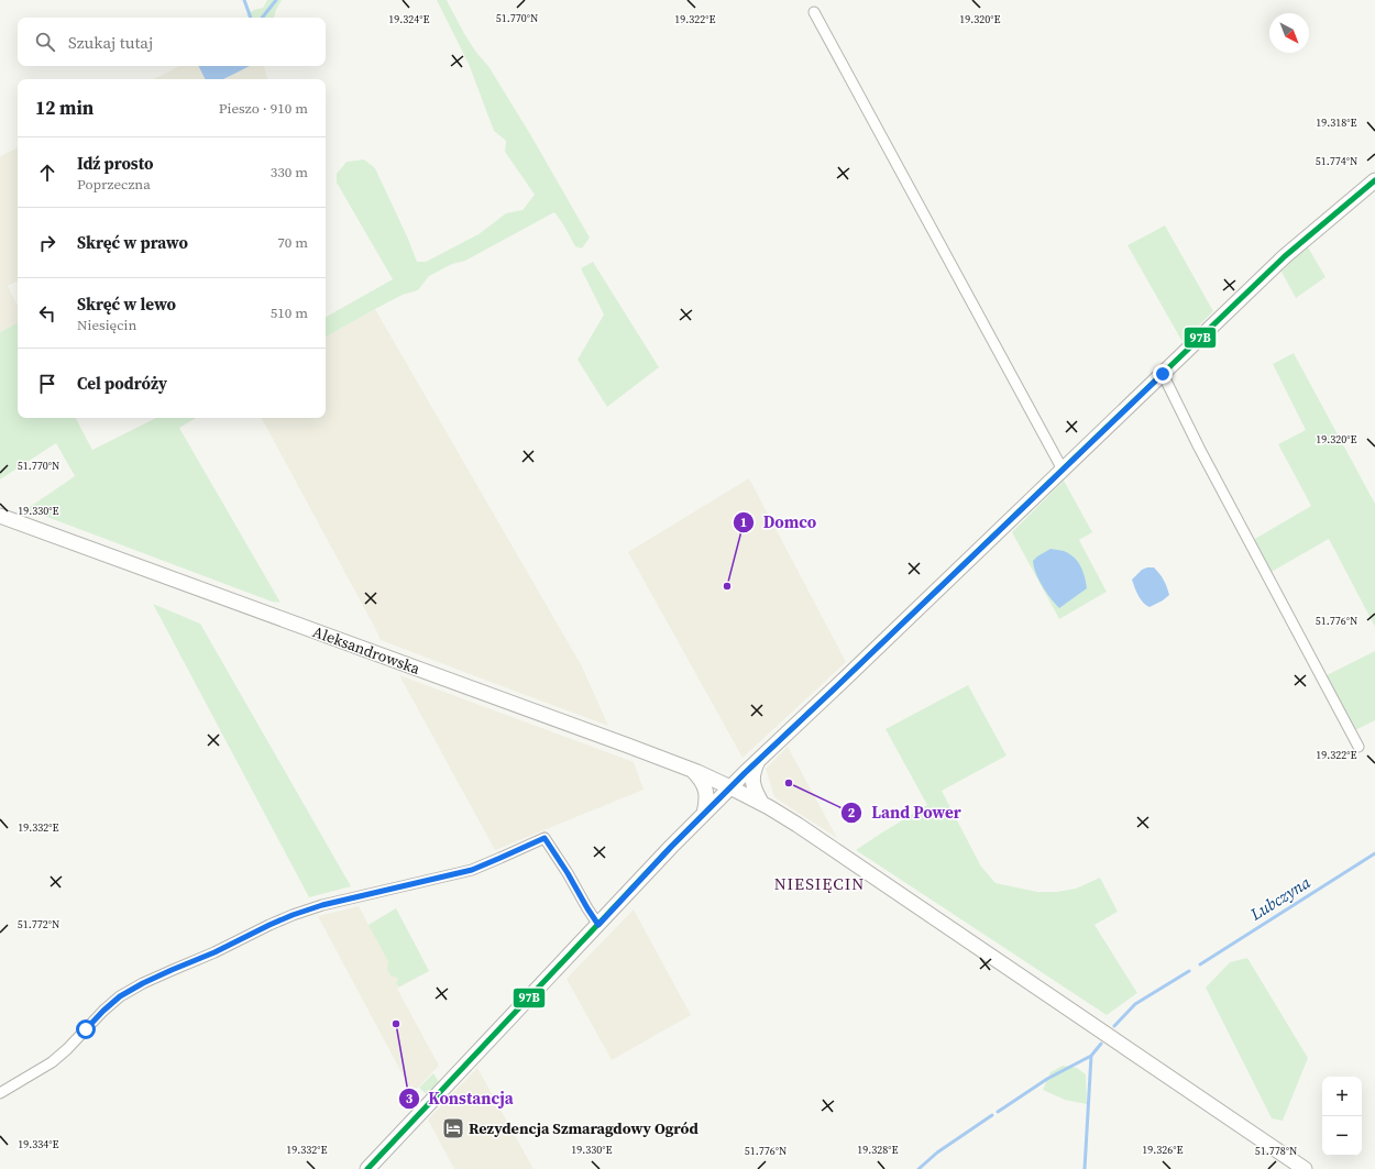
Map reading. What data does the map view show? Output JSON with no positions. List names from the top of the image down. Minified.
{"streets":{"street":["Aleksandrowska"]},"districts":["NIESIĘCIN"],"water":["Lubczyna"],"places":{"other":["Domco","Land Power","Konstancja"],"hotel":["Rezydencja Szmaragdowy Ogród"]},"lines":["transit line 97B"],"north":"bottom right","page":{"search":"Szukaj tutaj","heading":["12 min","Pieszo · 910 m"],"list":[["Idź prosto","Poprzeczna","330 m"],["Skręć w prawo","70 m"],["Skręć w lewo","Niesięcin","510 m"],"Cel podróży"],"map_buttons":["+","−"]},"coordinates":["51.770°N","19.324°E","19.322°E","19.320°E","19.318°E","51.774°N","19.330°E","51.776°N","19.332°E","51.772°N","19.334°E","19.328°E","19.326°E","51.778°N"]}
